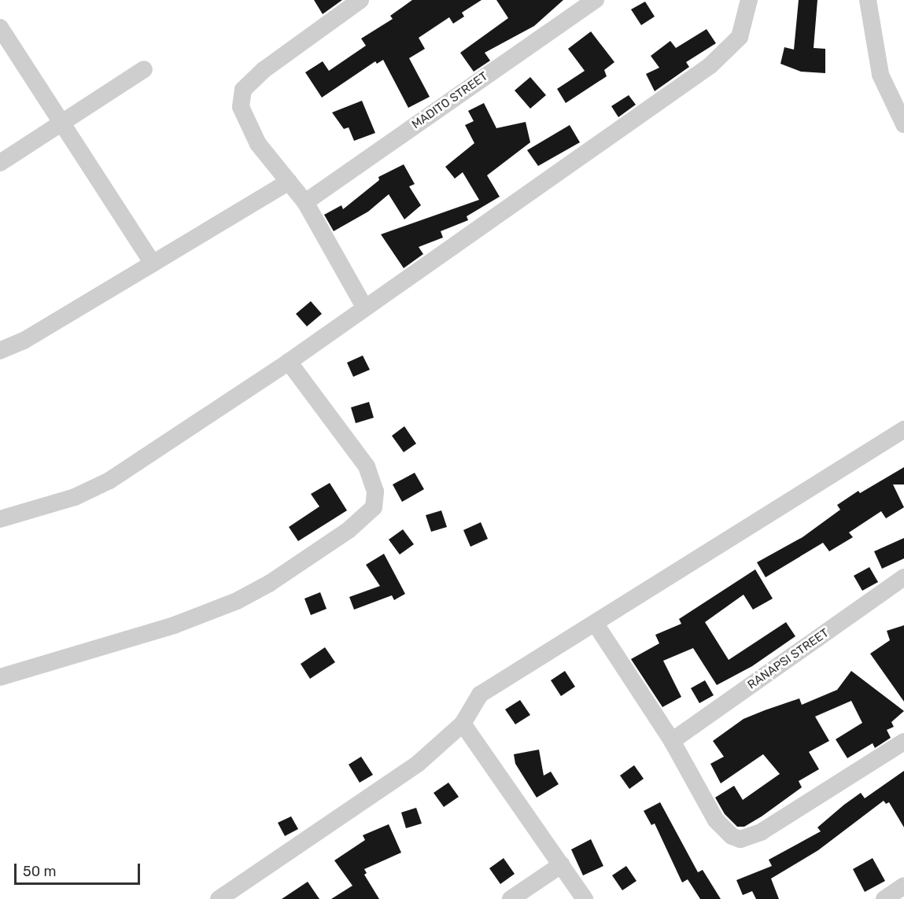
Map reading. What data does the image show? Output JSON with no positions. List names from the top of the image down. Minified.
{"streets":{"street":["MADITO STREET","RANAPSI STREET"]},"scale_bar":"50 m"}
